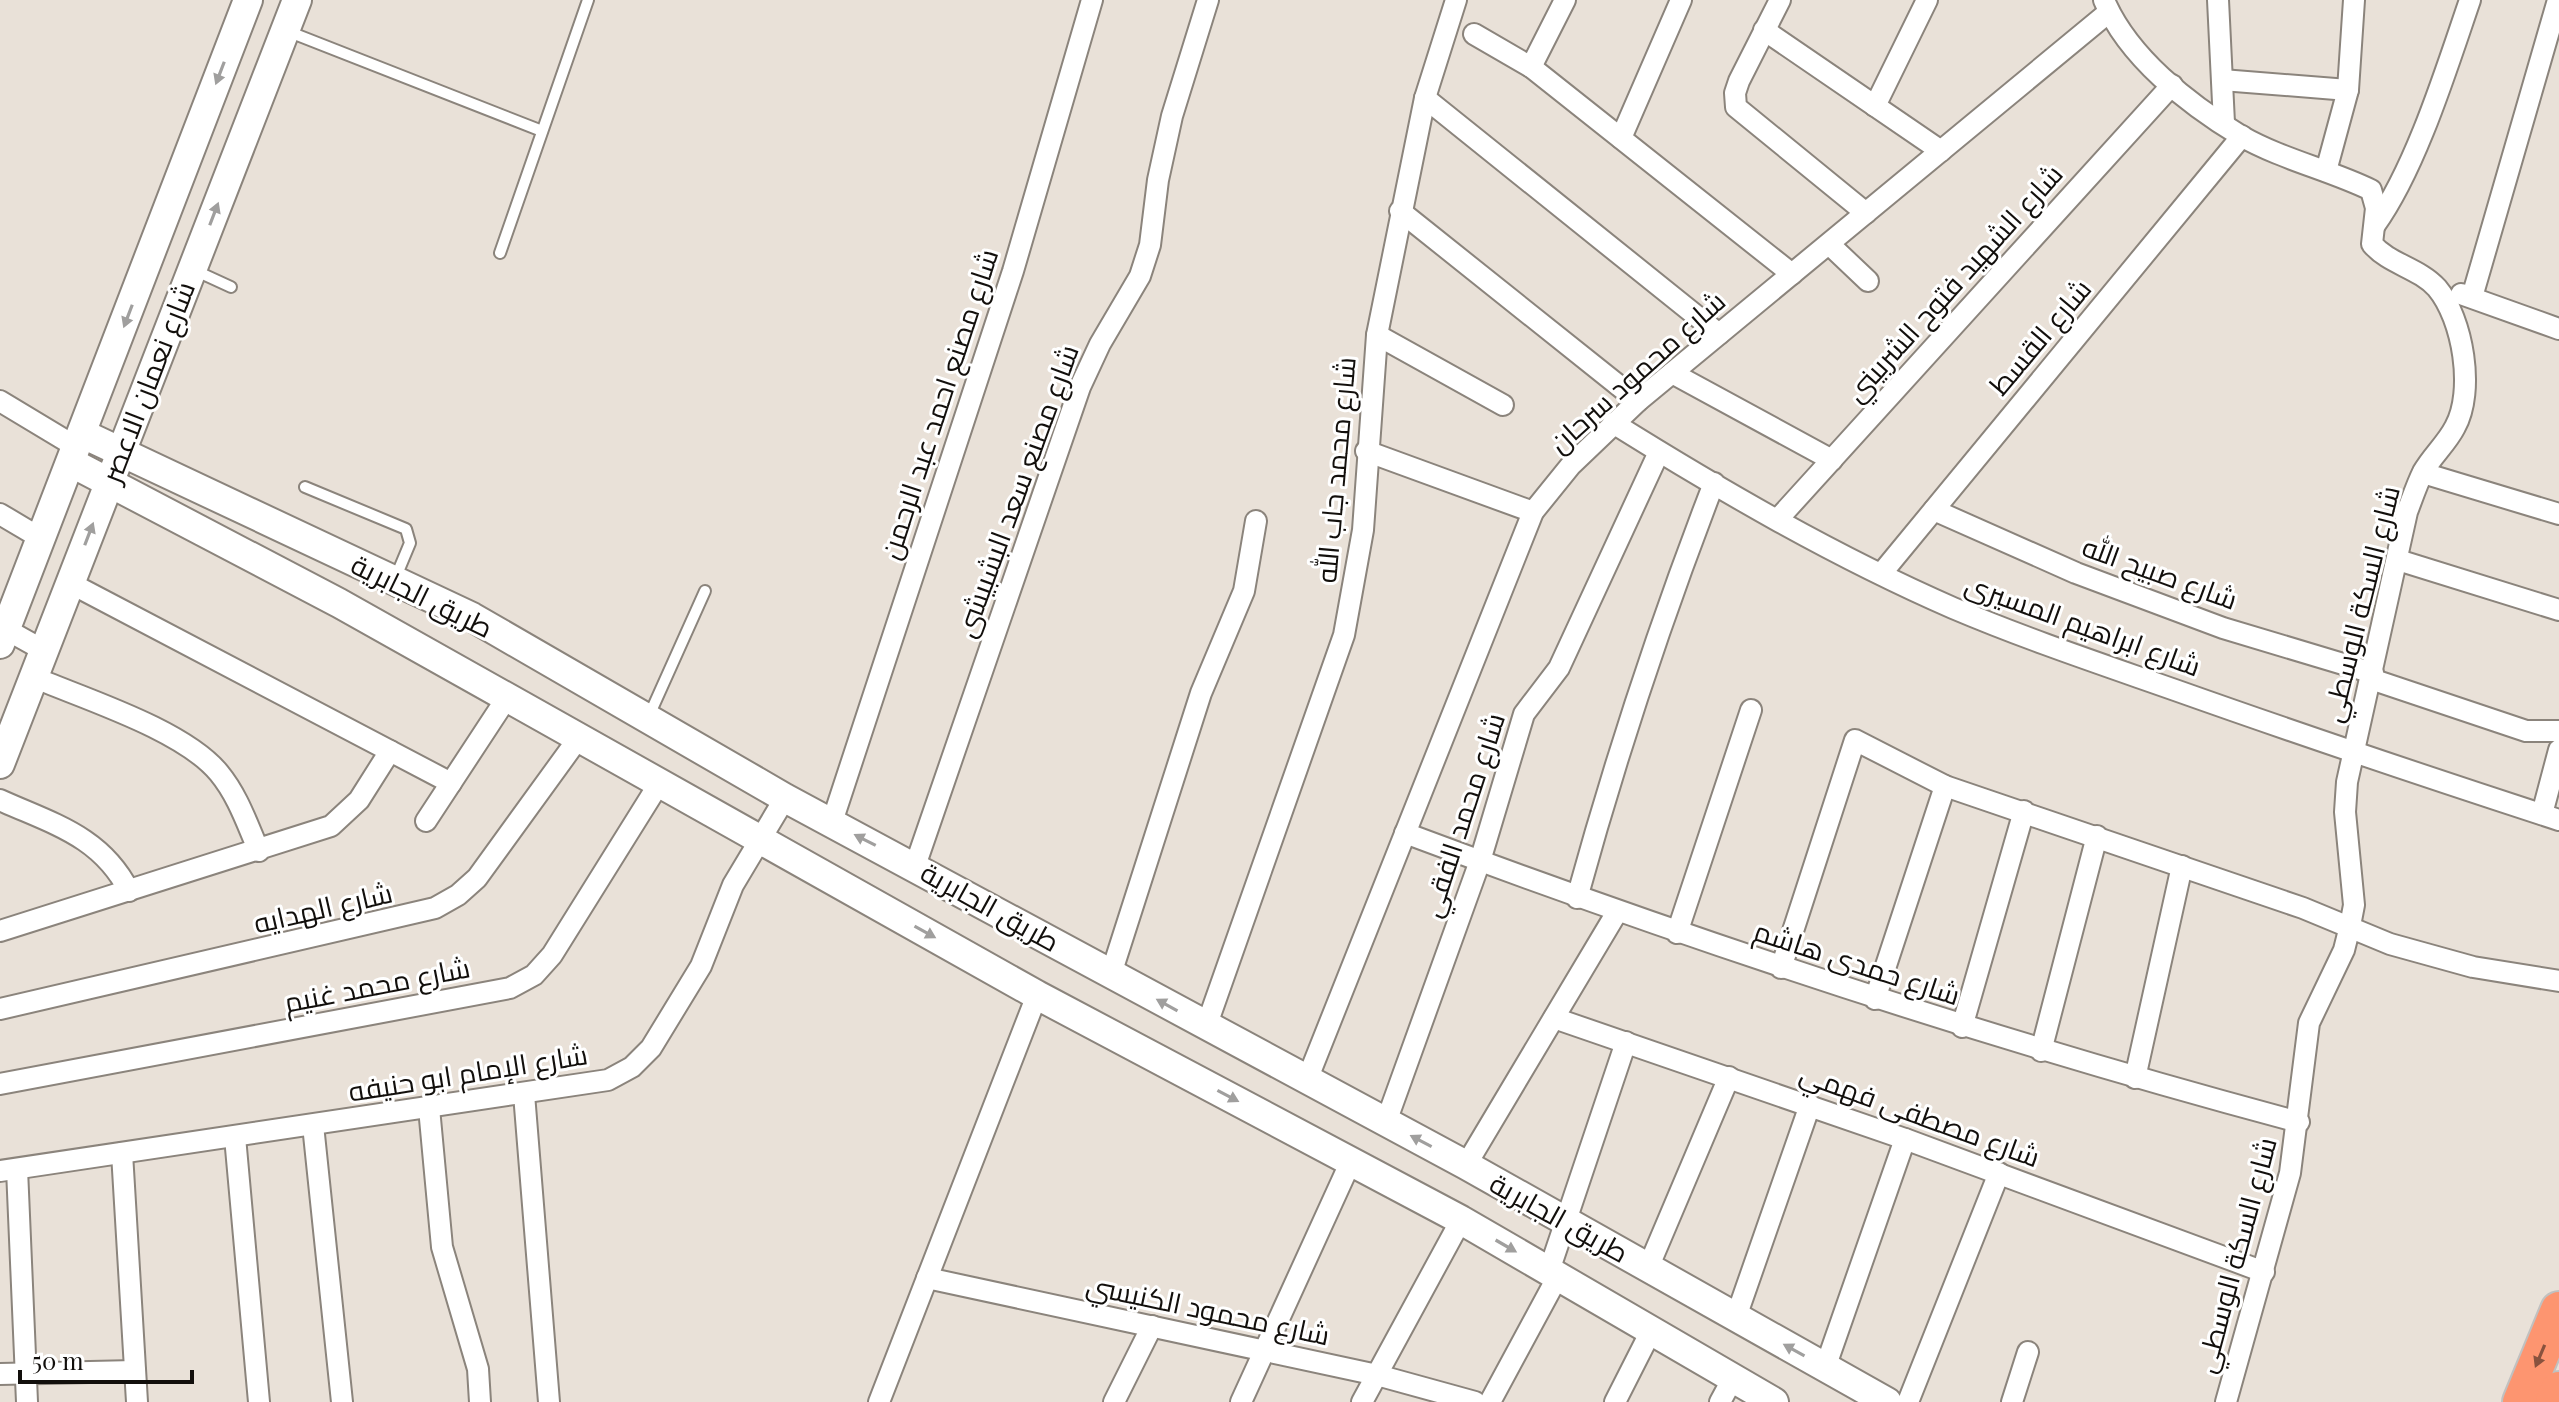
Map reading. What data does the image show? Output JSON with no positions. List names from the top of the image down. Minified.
{"streets":{"street":["شارع الشهيد فتوح الشربيني","شارع القسط","شارع محمود سرحان","شارع نعمان الاعصر","شارع مصنع احمد عبد الرحمن","شارع محمد جاب الله","شارع مصنع سعد البشبيشى","شارع صبيح الله","طريق الجابرية","شارع السكة الوسطي","شارع ابراهيم المسيرى","شارع محمد الفقي","شارع الهدايه","شارع حمدى هاشم","شارع محمد غنيم","شارع الإمام ابو حنيفه","شارع مصطفى فهمي","شارع محمود الكنيسي"]},"crossings":[["شارع الشهيد فتوح الشربيني","شارع ابراهيم المسيرى"],["شارع القسط","شارع صبيح الله"],["شارع القسط","شارع ابراهيم المسيرى"],["شارع محمود سرحان","طريق الجابرية"],["شارع محمود سرحان","شارع ابراهيم المسيرى"],["شارع محمود سرحان","شارع حمدى هاشم"],["شارع نعمان الاعصر","طريق الجابرية"],["شارع مصنع احمد عبد الرحمن","طريق الجابرية"],["شارع محمد جاب الله","طريق الجابرية"],["شارع مصنع سعد البشبيشى","طريق الجابرية"],["شارع صبيح الله","شارع السكة الوسطي"],["طريق الجابرية","شارع محمد الفقي"],["طريق الجابرية","شارع الهدايه"],["طريق الجابرية","شارع محمد غنيم"],["طريق الجابرية","شارع الإمام ابو حنيفه"],["شارع السكة الوسطي","شارع ابراهيم المسيرى"],["شارع السكة الوسطي","شارع حمدى هاشم"],["شارع السكة الوسطي","شارع مصطفى فهمي"],["شارع ابراهيم المسيرى","شارع محمد الفقي"],["شارع محمد الفقي","شارع حمدى هاشم"]],"scale_bar":"50 m"}
